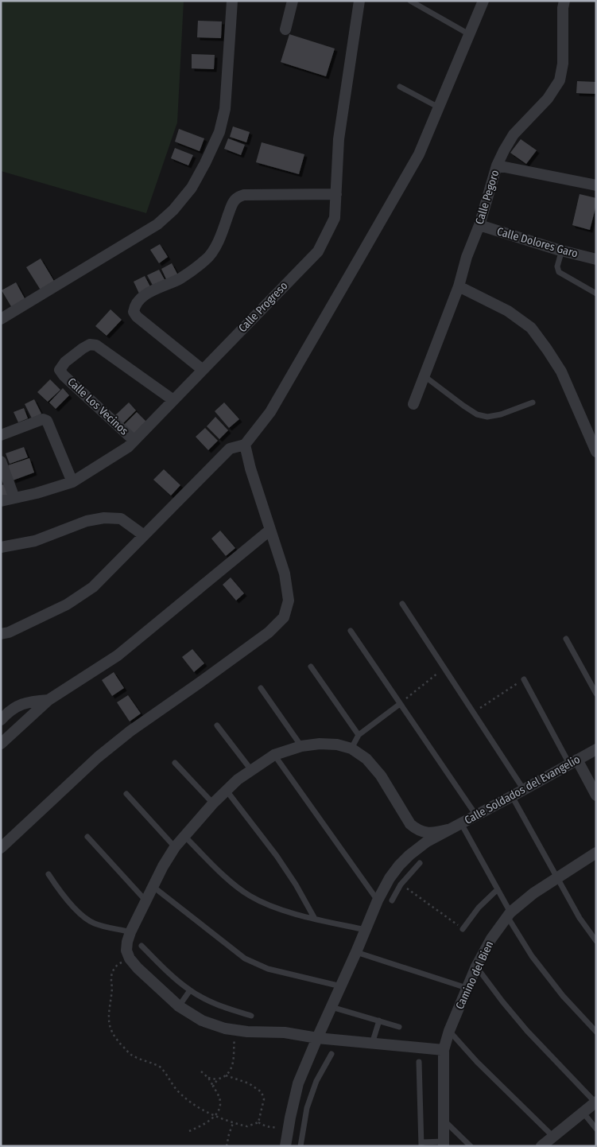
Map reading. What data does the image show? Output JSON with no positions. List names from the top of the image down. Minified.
{"streets":{"street":["Calle Pegoro","Calle Dolores Garo","Calle Progreso","Calle Los Vecinos","Calle Soldados del Evangelio","Camino del Bien"]},"crossings":[["Calle Pegoro","Calle Dolores Garo"],["Calle Progreso","Calle Los Vecinos"]]}
